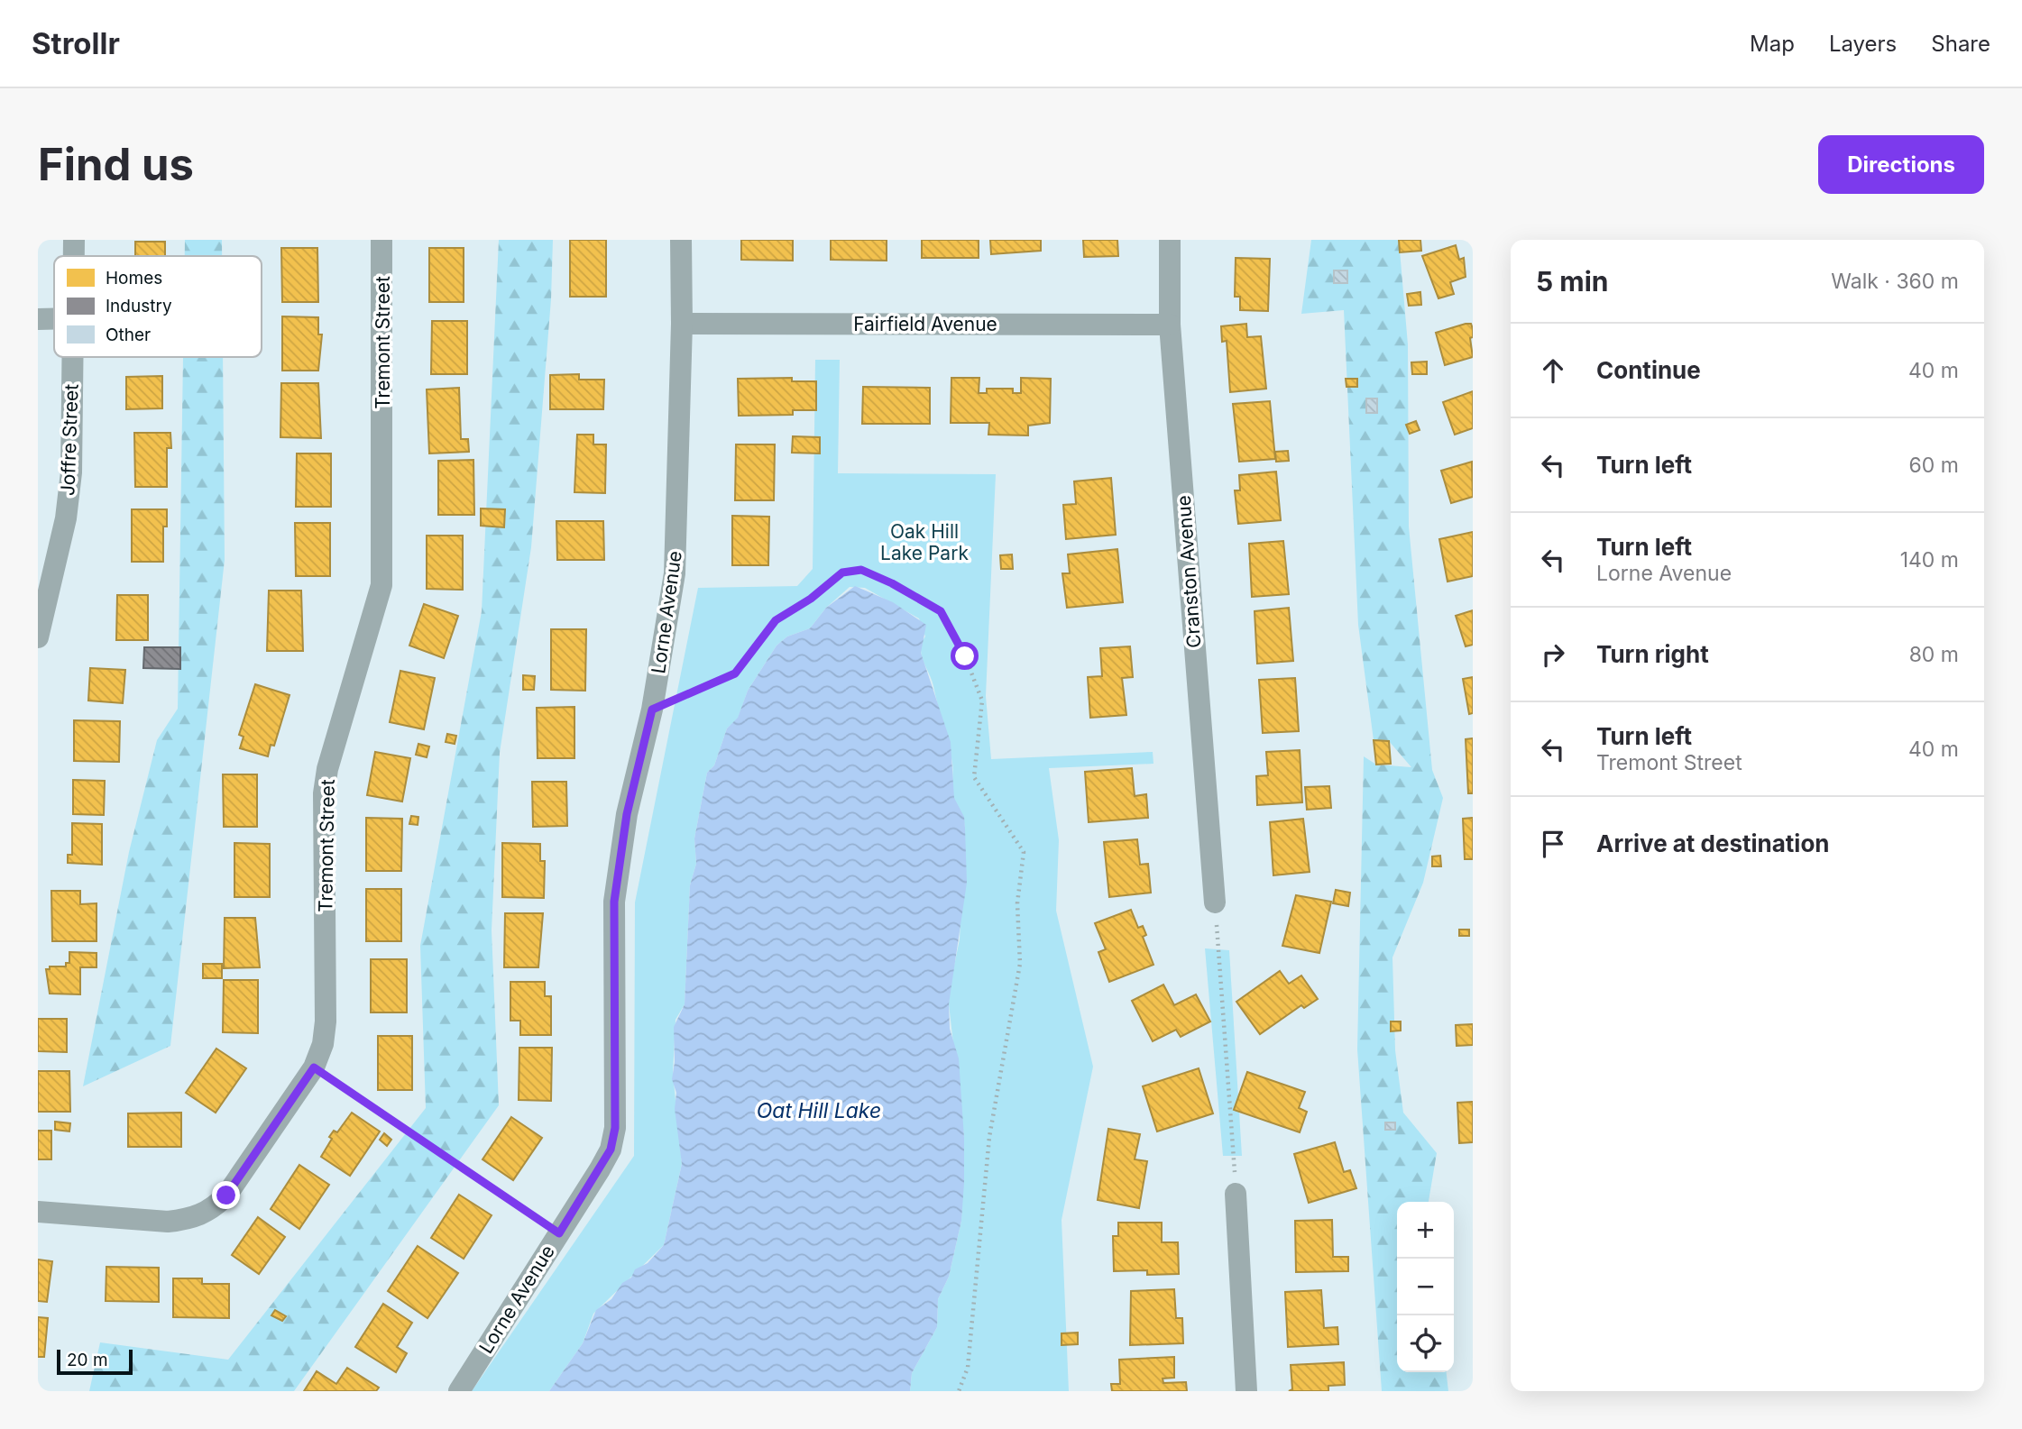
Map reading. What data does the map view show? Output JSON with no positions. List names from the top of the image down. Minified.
{"streets":{"street":["Fairfield Avenue","Tremont Street","Joffre Street","Cranston Avenue","Lorne Avenue"]},"crossings":[["Fairfield Avenue","Cranston Avenue"],["Fairfield Avenue","Lorne Avenue"]],"water":["Oat Hill Lake"],"parks":["Oak Hill Lake Park"],"legend":["Homes","Industry","Other"],"scale_bar":"20 m","page":{"header":"Strollr","nav":["Map","Layers","Share"],"buttons":"Directions","title":"Find us","heading":["5 min","Walk · 360 m"],"list":[["Continue","40 m"],["Turn left","60 m"],["Turn left","Lorne Avenue","140 m"],["Turn right","80 m"],["Turn left","Tremont Street","40 m"],"Arrive at destination"],"map_buttons":["+","−"],"scale":"20 m"}}
